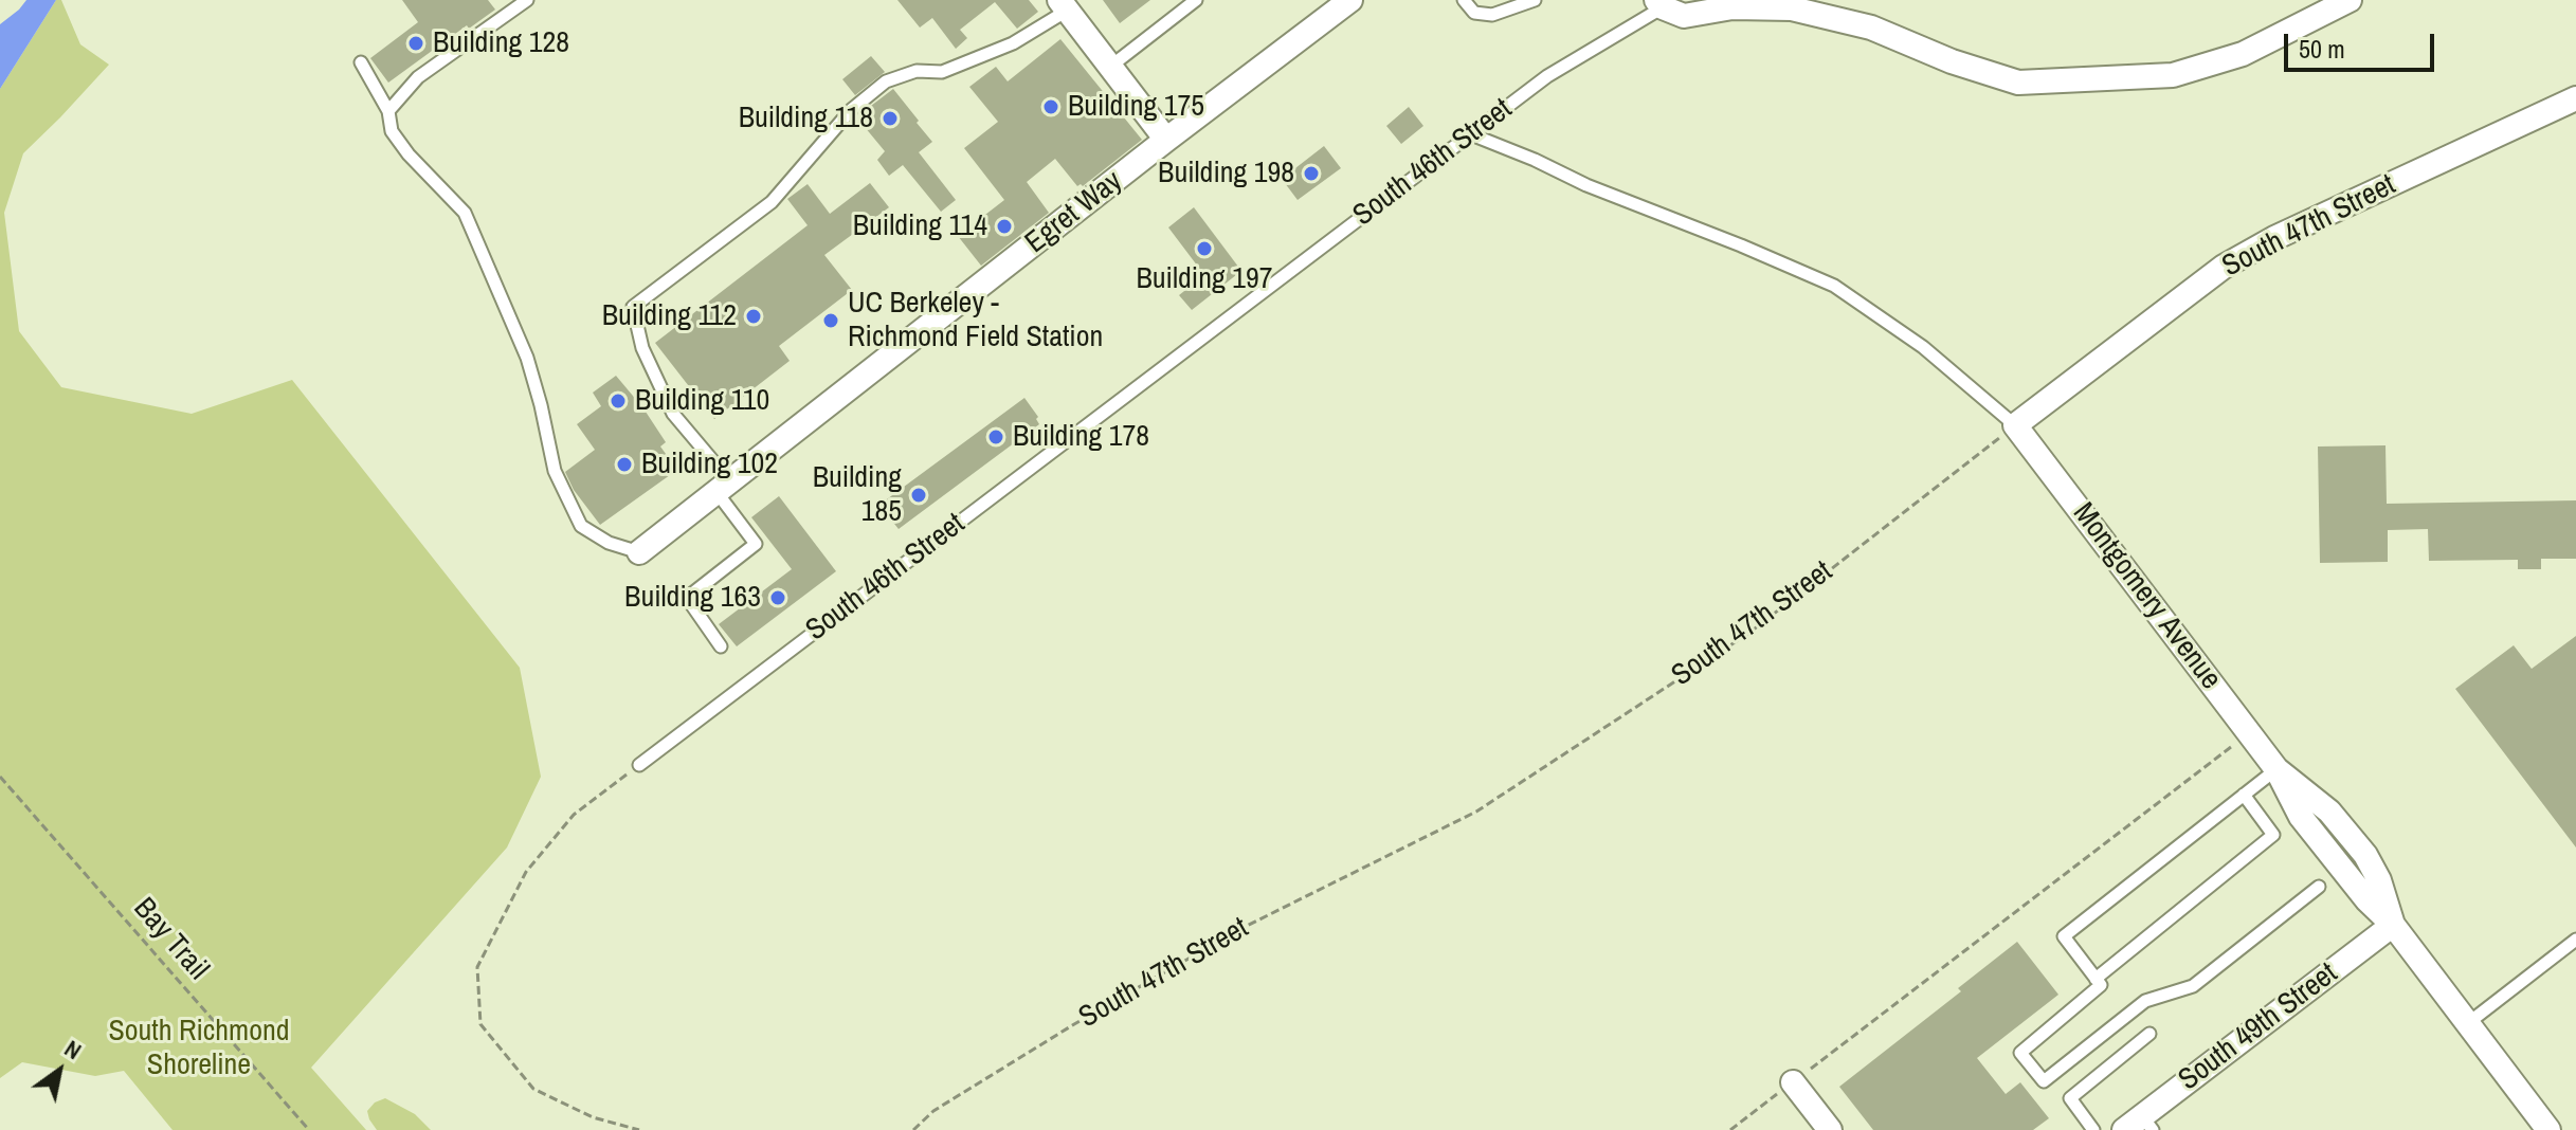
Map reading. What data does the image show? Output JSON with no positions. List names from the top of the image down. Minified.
{"streets":{"street":["South 46th Street","Egret Way","South 47th Street","Montgomery Avenue","South 49th Street"],"path":["Bay Trail"]},"crossings":[["South 47th Street","Montgomery Avenue"],["Montgomery Avenue","South 49th Street"]],"parks":["South Richmond Shoreline"],"places":["Building 128","Building 175","Building 118","Building 198","Building 114","Building 197","Building 112","UC Berkeley - Richmond Field Station","Building 110","Building 178","Building 102","Building 185","Building 163"],"scale_bar":"50 m","north":"top right"}
